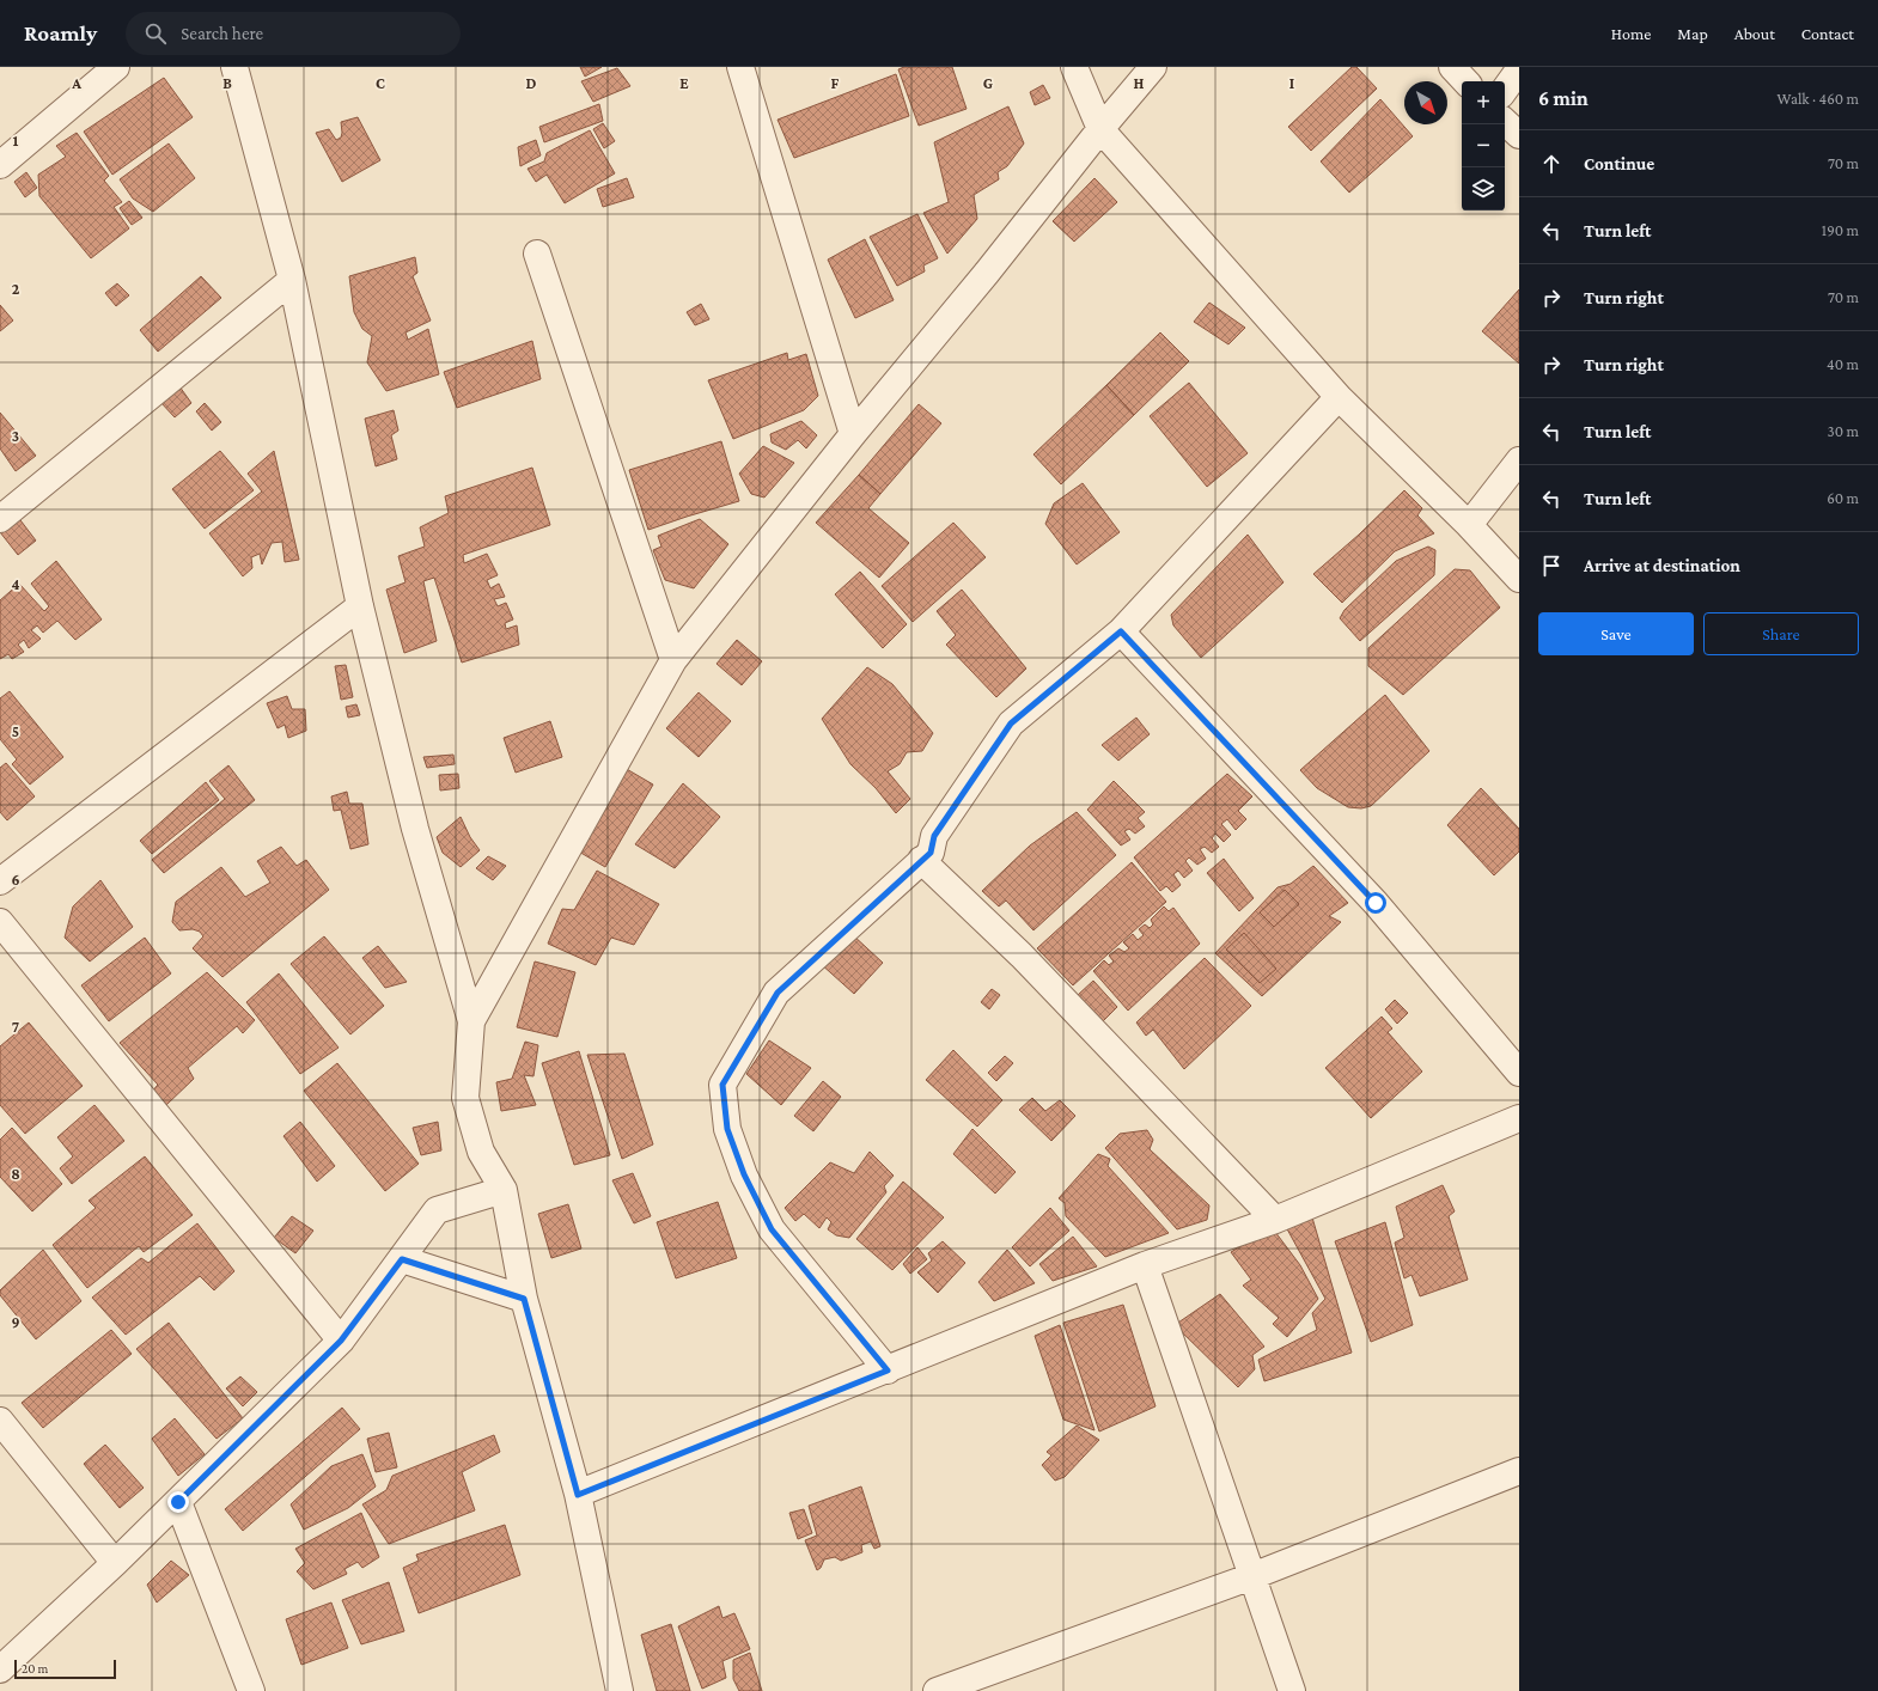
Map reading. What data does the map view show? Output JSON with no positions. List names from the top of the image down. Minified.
{"scale_bar":"20 m","north":"bottom right","page":{"header":"Roamly","search":"Search here","nav":["Home","Map","About","Contact"],"heading":["6 min","Walk · 460 m"],"map_buttons":["+","−"],"list":[["Continue","70 m"],["Turn left","190 m"],["Turn right","70 m"],["Turn right","40 m"],["Turn left","30 m"],["Turn left","60 m"],"Arrive at destination"],"buttons":["Save","Share"],"scale":"20 m"},"grid":{"columns":["A","B","C","D","E","F","G","H","I"],"rows":["1","2","3","4","5","6","7","8","9"]}}
